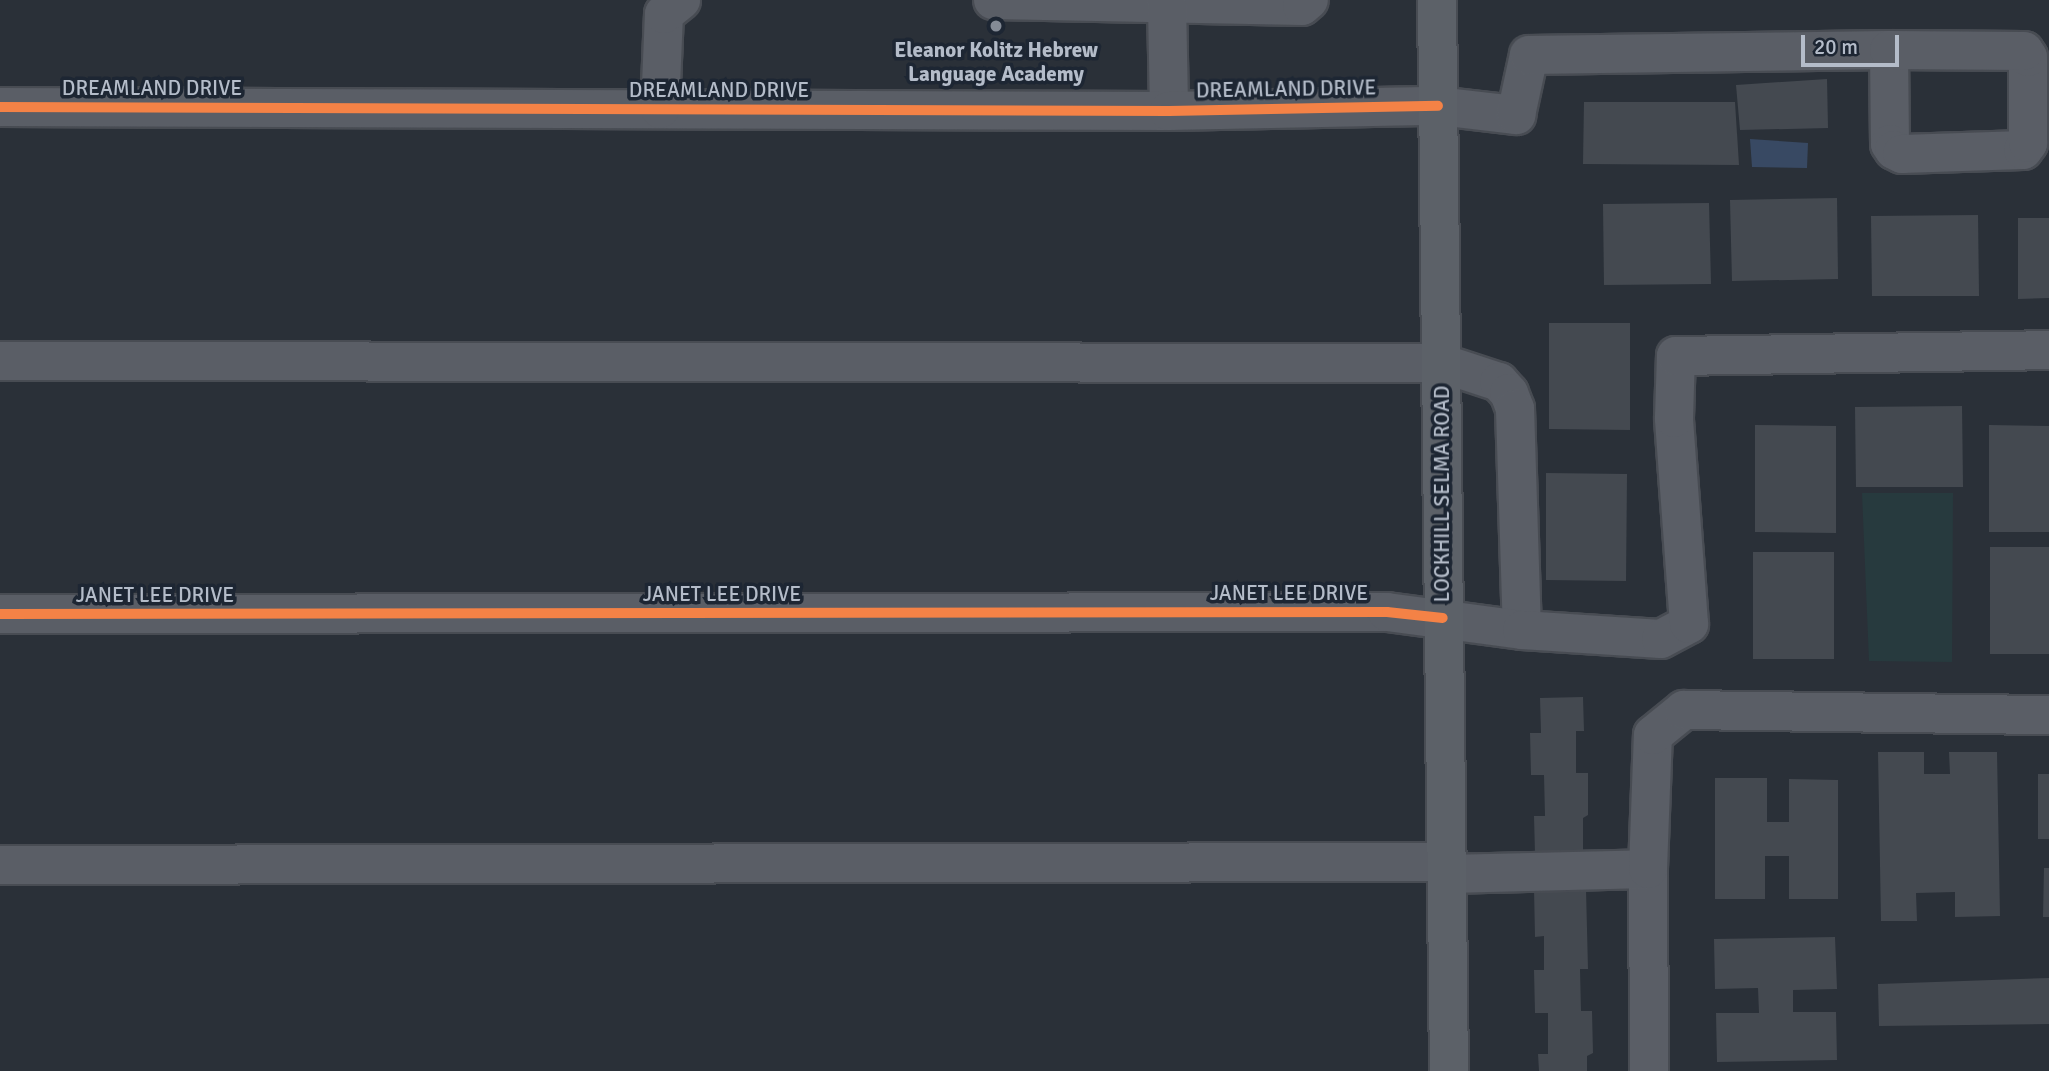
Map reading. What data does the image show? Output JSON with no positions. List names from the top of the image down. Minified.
{"streets":{"main road":["LOCKHILL SELMA ROAD"],"street":["DREAMLAND DRIVE","JANET LEE DRIVE"]},"crossings":[["DREAMLAND DRIVE","LOCKHILL SELMA ROAD"],["LOCKHILL SELMA ROAD","JANET LEE DRIVE"]],"places":["Eleanor Kolitz Hebrew Language Academy"],"scale_bar":"20 m"}
